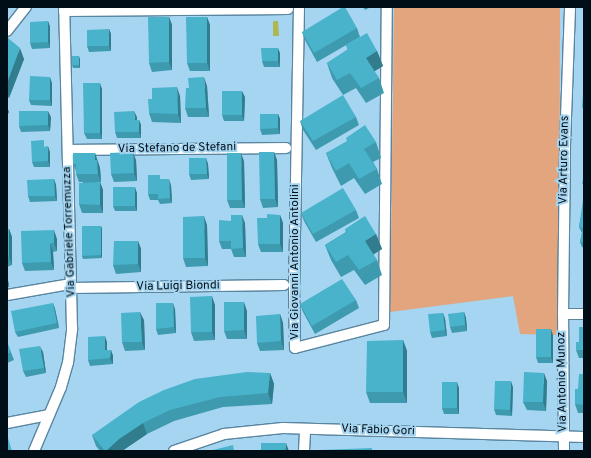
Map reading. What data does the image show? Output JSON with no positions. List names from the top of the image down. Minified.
{"streets":{"street":["Via Stefano de Stefani","Via Arturo Evans","Via Gabriele Torremuzza","Via Giovanni Antonio Antolini","Via Luigi Biondi","Via Antonio Munoz","Via Fabio Gori"]},"crossings":[["Via Stefano de Stefani","Via Gabriele Torremuzza"],["Via Arturo Evans","Via Antonio Munoz"],["Via Gabriele Torremuzza","Via Luigi Biondi"],["Via Antonio Munoz","Via Fabio Gori"]]}
